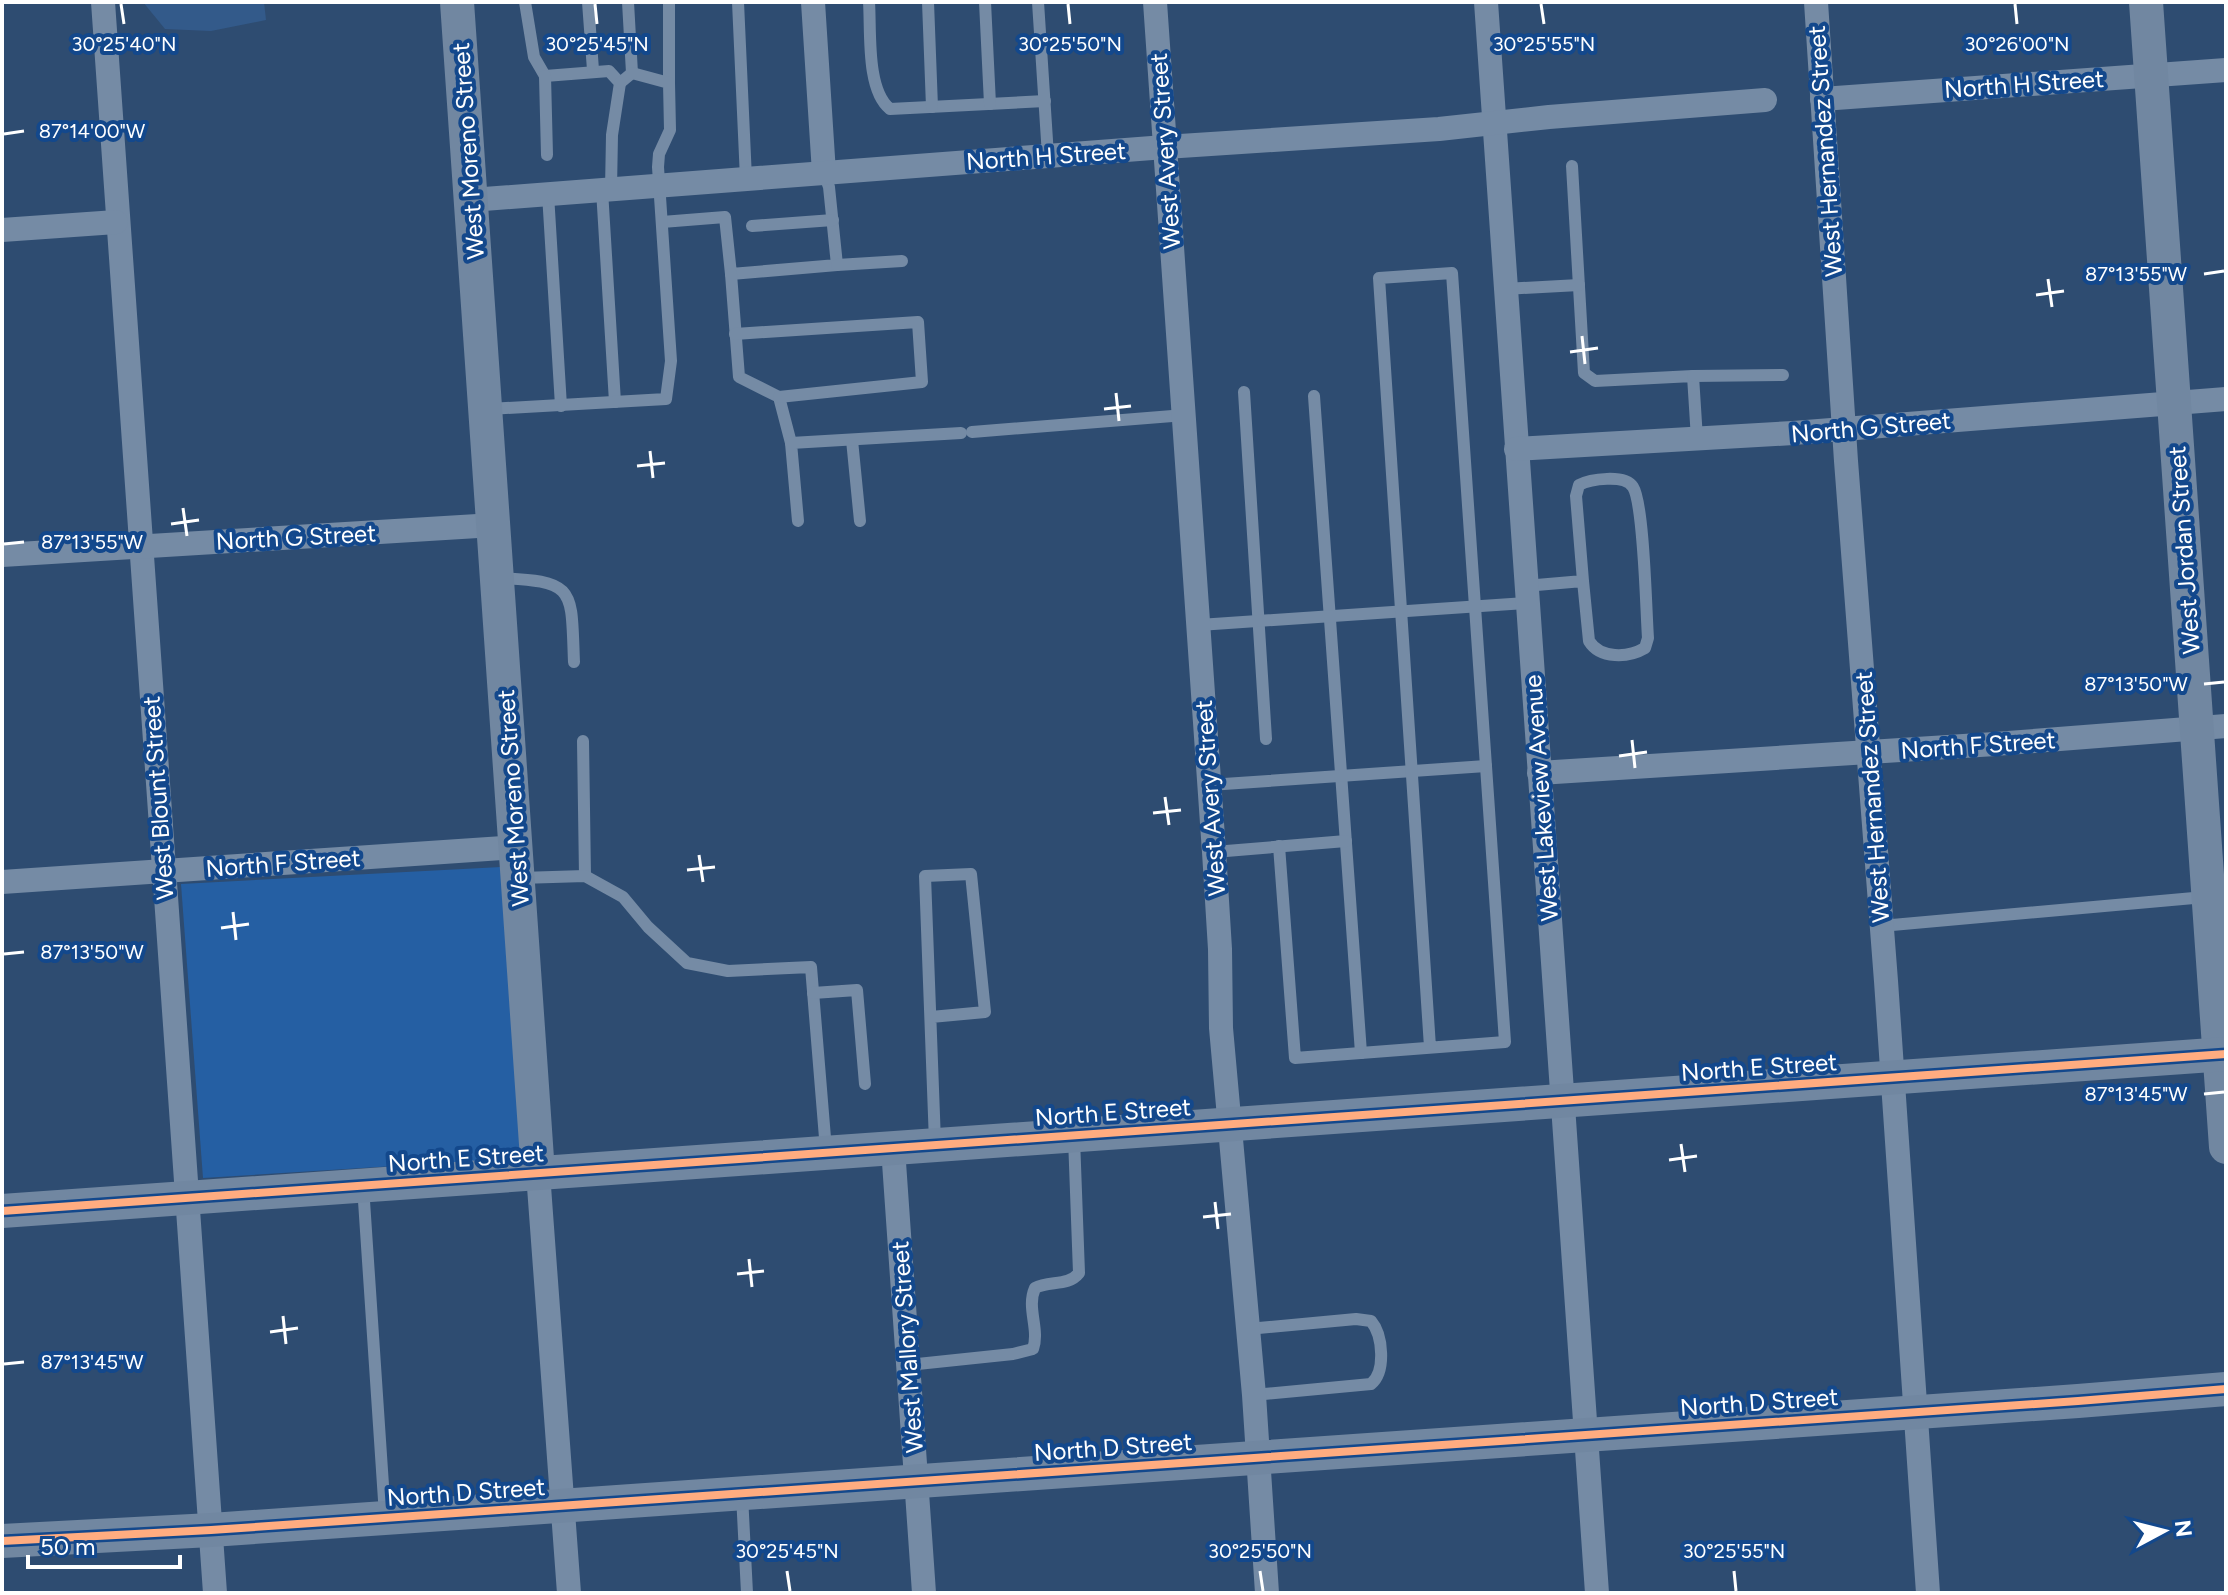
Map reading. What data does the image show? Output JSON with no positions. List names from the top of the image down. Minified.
{"streets":{"street":["North H Street","West Moreno Street","West Avery Street","West Hernandez Street","North G Street","West Jordan Street","North F Street","West Blount Street","West Lakeview Avenue","North E Street","West Mallory Street","North D Street"]},"crossings":[["North H Street","West Moreno Street"],["North H Street","West Avery Street"],["North H Street","West Hernandez Street"],["North H Street","West Jordan Street"],["North H Street","West Lakeview Avenue"],["West Moreno Street","North G Street"],["West Moreno Street","North F Street"],["West Moreno Street","North E Street"],["West Moreno Street","North D Street"],["West Avery Street","North E Street"],["West Avery Street","North D Street"],["West Hernandez Street","North G Street"],["West Hernandez Street","North F Street"],["West Hernandez Street","North E Street"],["West Hernandez Street","North D Street"],["North G Street","West Jordan Street"],["North G Street","West Blount Street"],["North G Street","West Lakeview Avenue"],["West Jordan Street","North F Street"],["West Jordan Street","North E Street"],["North F Street","West Blount Street"],["North F Street","West Lakeview Avenue"],["West Blount Street","North E Street"],["West Blount Street","North D Street"],["West Lakeview Avenue","North E Street"],["West Lakeview Avenue","North D Street"],["North E Street","West Mallory Street"],["West Mallory Street","North D Street"]],"scale_bar":"50 m","north":"right","coordinates":["30°25'40\"N","30°25'45\"N","30°25'50\"N","30°25'55\"N","30°26'00\"N","87°14'00\"W","87°13'55\"W","87°13'50\"W","87°13'45\"W"]}
